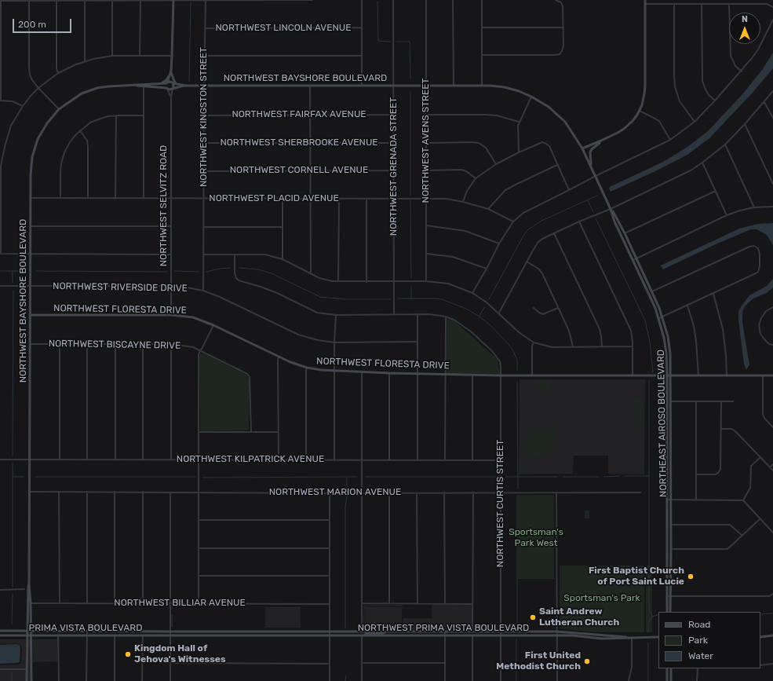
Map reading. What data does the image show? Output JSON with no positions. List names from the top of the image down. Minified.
{"streets":{"main road":["NORTHWEST BAYSHORE BOULEVARD","NORTHWEST FLORESTA DRIVE","NORTHEAST AIROSO BOULEVARD","PRIMA VISTA BOULEVARD","NORTHWEST PRIMA VISTA BOULEVARD"],"street":["NORTHWEST LINCOLN AVENUE","NORTHWEST FAIRFAX AVENUE","NORTHWEST KINGSTON STREET","NORTHWEST AVENS STREET","NORTHWEST SHERBROOKE AVENUE","NORTHWEST GRENADA STREET","NORTHWEST CORNELL AVENUE","NORTHWEST PLACID AVENUE","NORTHWEST SELVITZ ROAD","NORTHWEST RIVERSIDE DRIVE","NORTHWEST BISCAYNE DRIVE","NORTHWEST KILPATRICK AVENUE","NORTHWEST MARION AVENUE","NORTHWEST CURTIS STREET","NORTHWEST BILLIAR AVENUE"]},"crossings":[["NORTHWEST LINCOLN AVENUE","NORTHWEST KINGSTON STREET"],["NORTHWEST BAYSHORE BOULEVARD","NORTHWEST KINGSTON STREET"],["NORTHWEST BAYSHORE BOULEVARD","NORTHWEST AVENS STREET"],["NORTHWEST BAYSHORE BOULEVARD","NORTHWEST GRENADA STREET"],["NORTHWEST BAYSHORE BOULEVARD","NORTHWEST PLACID AVENUE"],["NORTHWEST BAYSHORE BOULEVARD","NORTHWEST SELVITZ ROAD"],["NORTHWEST BAYSHORE BOULEVARD","NORTHWEST RIVERSIDE DRIVE"],["NORTHWEST BAYSHORE BOULEVARD","NORTHWEST FLORESTA DRIVE"],["NORTHWEST BAYSHORE BOULEVARD","NORTHWEST BISCAYNE DRIVE"],["NORTHWEST BAYSHORE BOULEVARD","NORTHEAST AIROSO BOULEVARD"],["NORTHWEST BAYSHORE BOULEVARD","NORTHWEST KILPATRICK AVENUE"],["NORTHWEST BAYSHORE BOULEVARD","NORTHWEST MARION AVENUE"],["NORTHWEST BAYSHORE BOULEVARD","NORTHWEST BILLIAR AVENUE"],["NORTHWEST BAYSHORE BOULEVARD","PRIMA VISTA BOULEVARD"],["NORTHWEST FAIRFAX AVENUE","NORTHWEST KINGSTON STREET"],["NORTHWEST FAIRFAX AVENUE","NORTHWEST GRENADA STREET"],["NORTHWEST KINGSTON STREET","NORTHWEST SHERBROOKE AVENUE"],["NORTHWEST KINGSTON STREET","NORTHWEST CORNELL AVENUE"],["NORTHWEST KINGSTON STREET","NORTHWEST PLACID AVENUE"],["NORTHWEST KINGSTON STREET","NORTHWEST RIVERSIDE DRIVE"],["NORTHWEST AVENS STREET","NORTHWEST PLACID AVENUE"],["NORTHWEST SHERBROOKE AVENUE","NORTHWEST GRENADA STREET"],["NORTHWEST GRENADA STREET","NORTHWEST CORNELL AVENUE"],["NORTHWEST GRENADA STREET","NORTHWEST PLACID AVENUE"],["NORTHWEST GRENADA STREET","NORTHWEST CURTIS STREET"],["NORTHWEST PLACID AVENUE","NORTHWEST SELVITZ ROAD"],["NORTHWEST SELVITZ ROAD","NORTHWEST RIVERSIDE DRIVE"],["NORTHWEST SELVITZ ROAD","NORTHWEST FLORESTA DRIVE"],["NORTHWEST FLORESTA DRIVE","NORTHEAST AIROSO BOULEVARD"],["NORTHWEST FLORESTA DRIVE","NORTHWEST CURTIS STREET"],["NORTHWEST KILPATRICK AVENUE","NORTHWEST CURTIS STREET"],["NORTHWEST MARION AVENUE","NORTHWEST CURTIS STREET"],["NORTHWEST CURTIS STREET","NORTHWEST PRIMA VISTA BOULEVARD"],["PRIMA VISTA BOULEVARD","NORTHWEST PRIMA VISTA BOULEVARD"]],"parks":["Sportsman's Park West","Sportsman's Park"],"places":["First Baptist Church of Port Saint Lucie","Saint Andrew Lutheran Church","Kingdom Hall of Jehova's Witnesses","First United Methodist Church"],"legend":["Road","Park","Water"],"scale_bar":"200 m","north":"top"}
